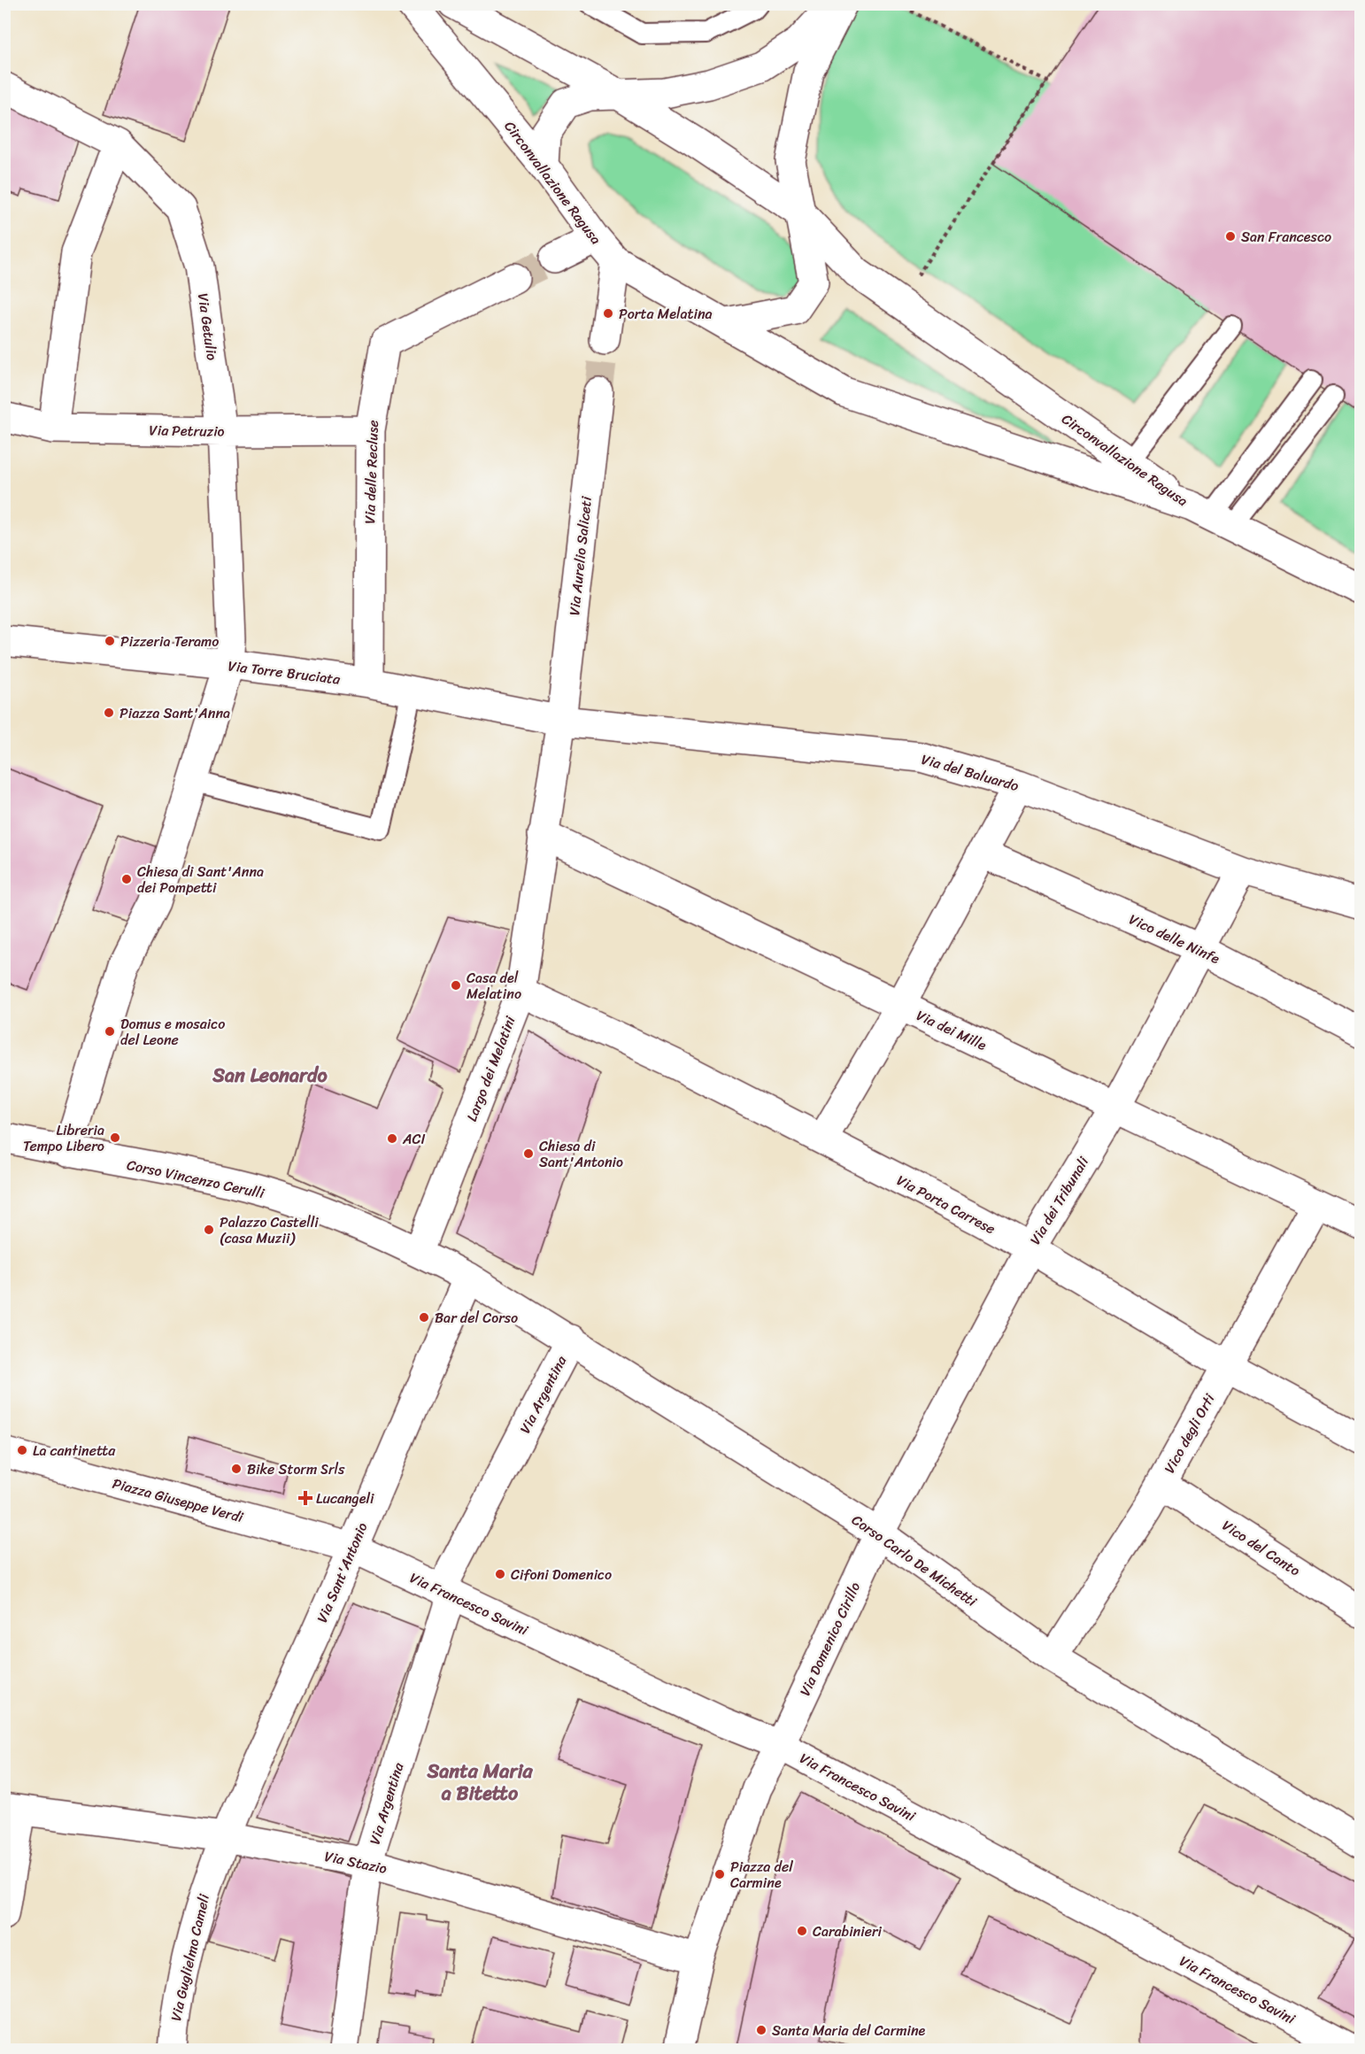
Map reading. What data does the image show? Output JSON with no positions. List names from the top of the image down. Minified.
{"streets":{"street":["Circonvallazione Ragusa","Via Getulio","Via Petruzio","Via delle Recluse","Via Aurelio Saliceti","Via Torre Bruciata","Via del Baluardo","Vico delle Ninfe","Via dei Mille","Largo dei Melatini","Corso Vincenzo Cerulli","Via dei Tribunali","Via Porta Carrese","Via Argentina","Vico degli Orti","Piazza Giuseppe Verdi","Vico del Canto","Corso Carlo De Michetti","Via Sant'Antonio","Via Francesco Savini","Via Domenico Cirillo","Via Stazio","Via Guglielmo Cameli"]},"crossings":[["Via Getulio","Via Petruzio"],["Via Getulio","Via Torre Bruciata"],["Via Getulio","Corso Vincenzo Cerulli"],["Via Petruzio","Via delle Recluse"],["Via delle Recluse","Via Torre Bruciata"],["Via Aurelio Saliceti","Via Torre Bruciata"],["Via Aurelio Saliceti","Via del Baluardo"],["Via Aurelio Saliceti","Largo dei Melatini"],["Via Torre Bruciata","Via del Baluardo"],["Via Torre Bruciata","Largo dei Melatini"],["Via del Baluardo","Largo dei Melatini"],["Via del Baluardo","Via dei Tribunali"],["Vico delle Ninfe","Via dei Tribunali"],["Via dei Mille","Largo dei Melatini"],["Via dei Mille","Via dei Tribunali"],["Via dei Mille","Vico degli Orti"],["Largo dei Melatini","Corso Vincenzo Cerulli"],["Largo dei Melatini","Via Porta Carrese"],["Corso Vincenzo Cerulli","Corso Carlo De Michetti"],["Corso Vincenzo Cerulli","Via Sant'Antonio"],["Via dei Tribunali","Via Porta Carrese"],["Via dei Tribunali","Corso Carlo De Michetti"],["Via dei Tribunali","Via Domenico Cirillo"],["Via Porta Carrese","Vico degli Orti"],["Via Argentina","Corso Carlo De Michetti"],["Via Argentina","Via Francesco Savini"],["Via Argentina","Via Stazio"],["Vico degli Orti","Vico del Canto"],["Vico degli Orti","Corso Carlo De Michetti"],["Piazza Giuseppe Verdi","Via Sant'Antonio"],["Piazza Giuseppe Verdi","Via Francesco Savini"],["Corso Carlo De Michetti","Via Sant'Antonio"],["Corso Carlo De Michetti","Via Domenico Cirillo"],["Via Sant'Antonio","Via Francesco Savini"],["Via Sant'Antonio","Via Stazio"],["Via Sant'Antonio","Via Guglielmo Cameli"],["Via Francesco Savini","Via Domenico Cirillo"],["Via Domenico Cirillo","Via Stazio"],["Via Stazio","Via Guglielmo Cameli"]],"districts":["San Leonardo","Santa Maria a Bitetto"],"places":{"other":["San Francesco","Porta Melatina","Pizzeria Teramo","Piazza Sant'Anna","Chiesa di Sant'Anna dei Pompetti","Casa del Melatino","Domus e mosaico del Leone","Libreria Tempo Libero","ACI","Chiesa di Sant'Antonio","Palazzo Castelli (casa Muzii)","Bar del Corso","La cantinetta","Bike Storm Srls","Cifoni Domenico","Piazza del Carmine","Carabinieri","Santa Maria del Carmine"],"health":["Lucangeli"]}}
